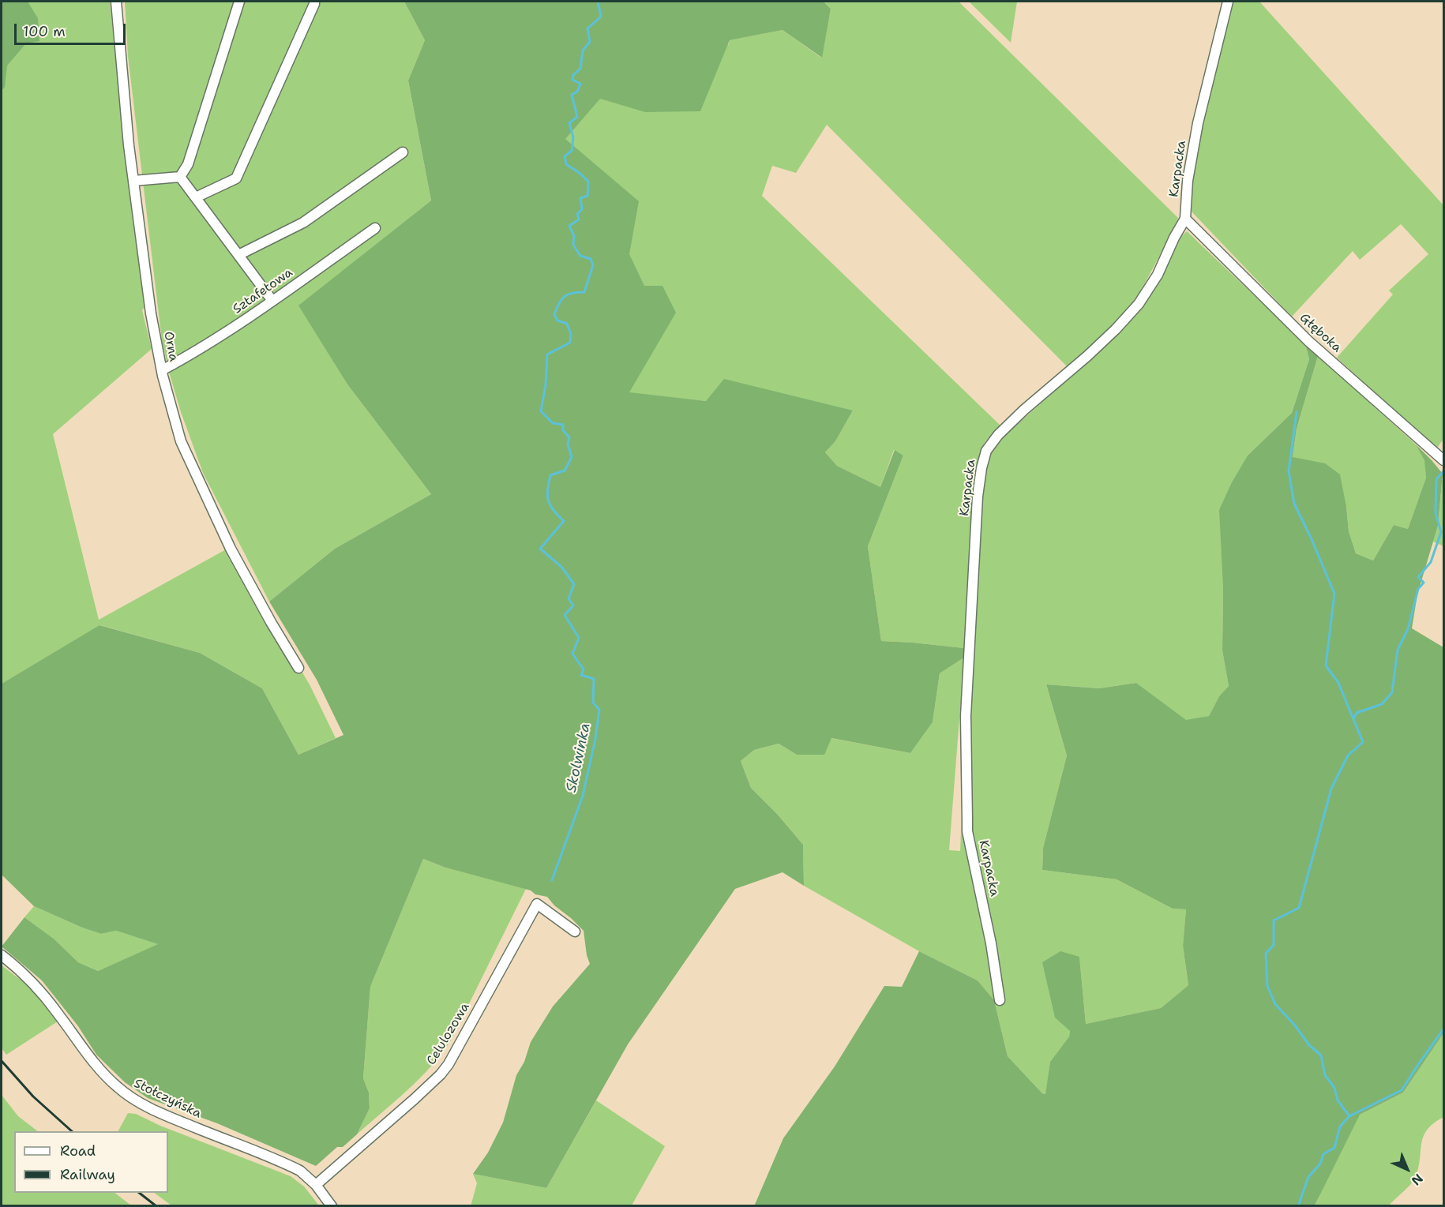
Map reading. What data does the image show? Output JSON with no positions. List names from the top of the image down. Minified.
{"streets":{"street":["Karpacka","Sztafetowa","Głęboka","Orna","Celulozowa","Stołczyńska"]},"crossings":[["Karpacka","Głęboka"],["Sztafetowa","Orna"],["Celulozowa","Stołczyńska"]],"water":["Skolwinka"],"legend":["Road","Railway"],"scale_bar":"100 m","north":"bottom right"}
